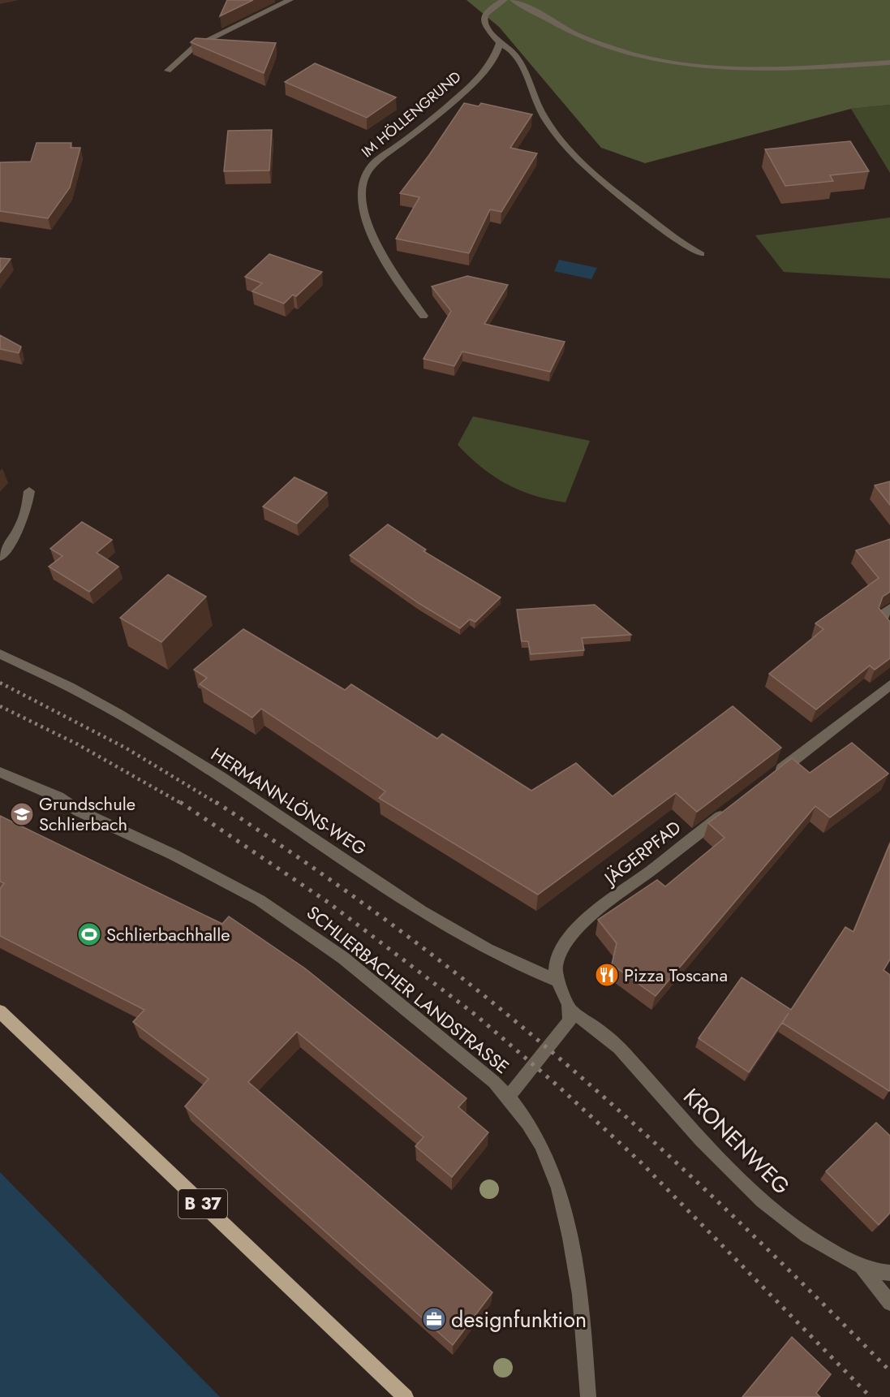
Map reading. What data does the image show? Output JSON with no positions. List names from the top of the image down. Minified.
{"streets":{"main road":["B 37"],"street":["IM HÖLLENGRUND","HERMANN-LÖNS-WEG","JÄGERPFAD","SCHLIERBACHER LANDSTRASSE","KRONENWEG"]},"crossings":[["HERMANN-LÖNS-WEG","JÄGERPFAD"],["JÄGERPFAD","KRONENWEG"]],"places":{"school or university":["Grundschule Schlierbach"],"sports":["Schlierbachhalle"],"restaurant":["Pizza Toscana"],"office":["designfunktion"]}}
